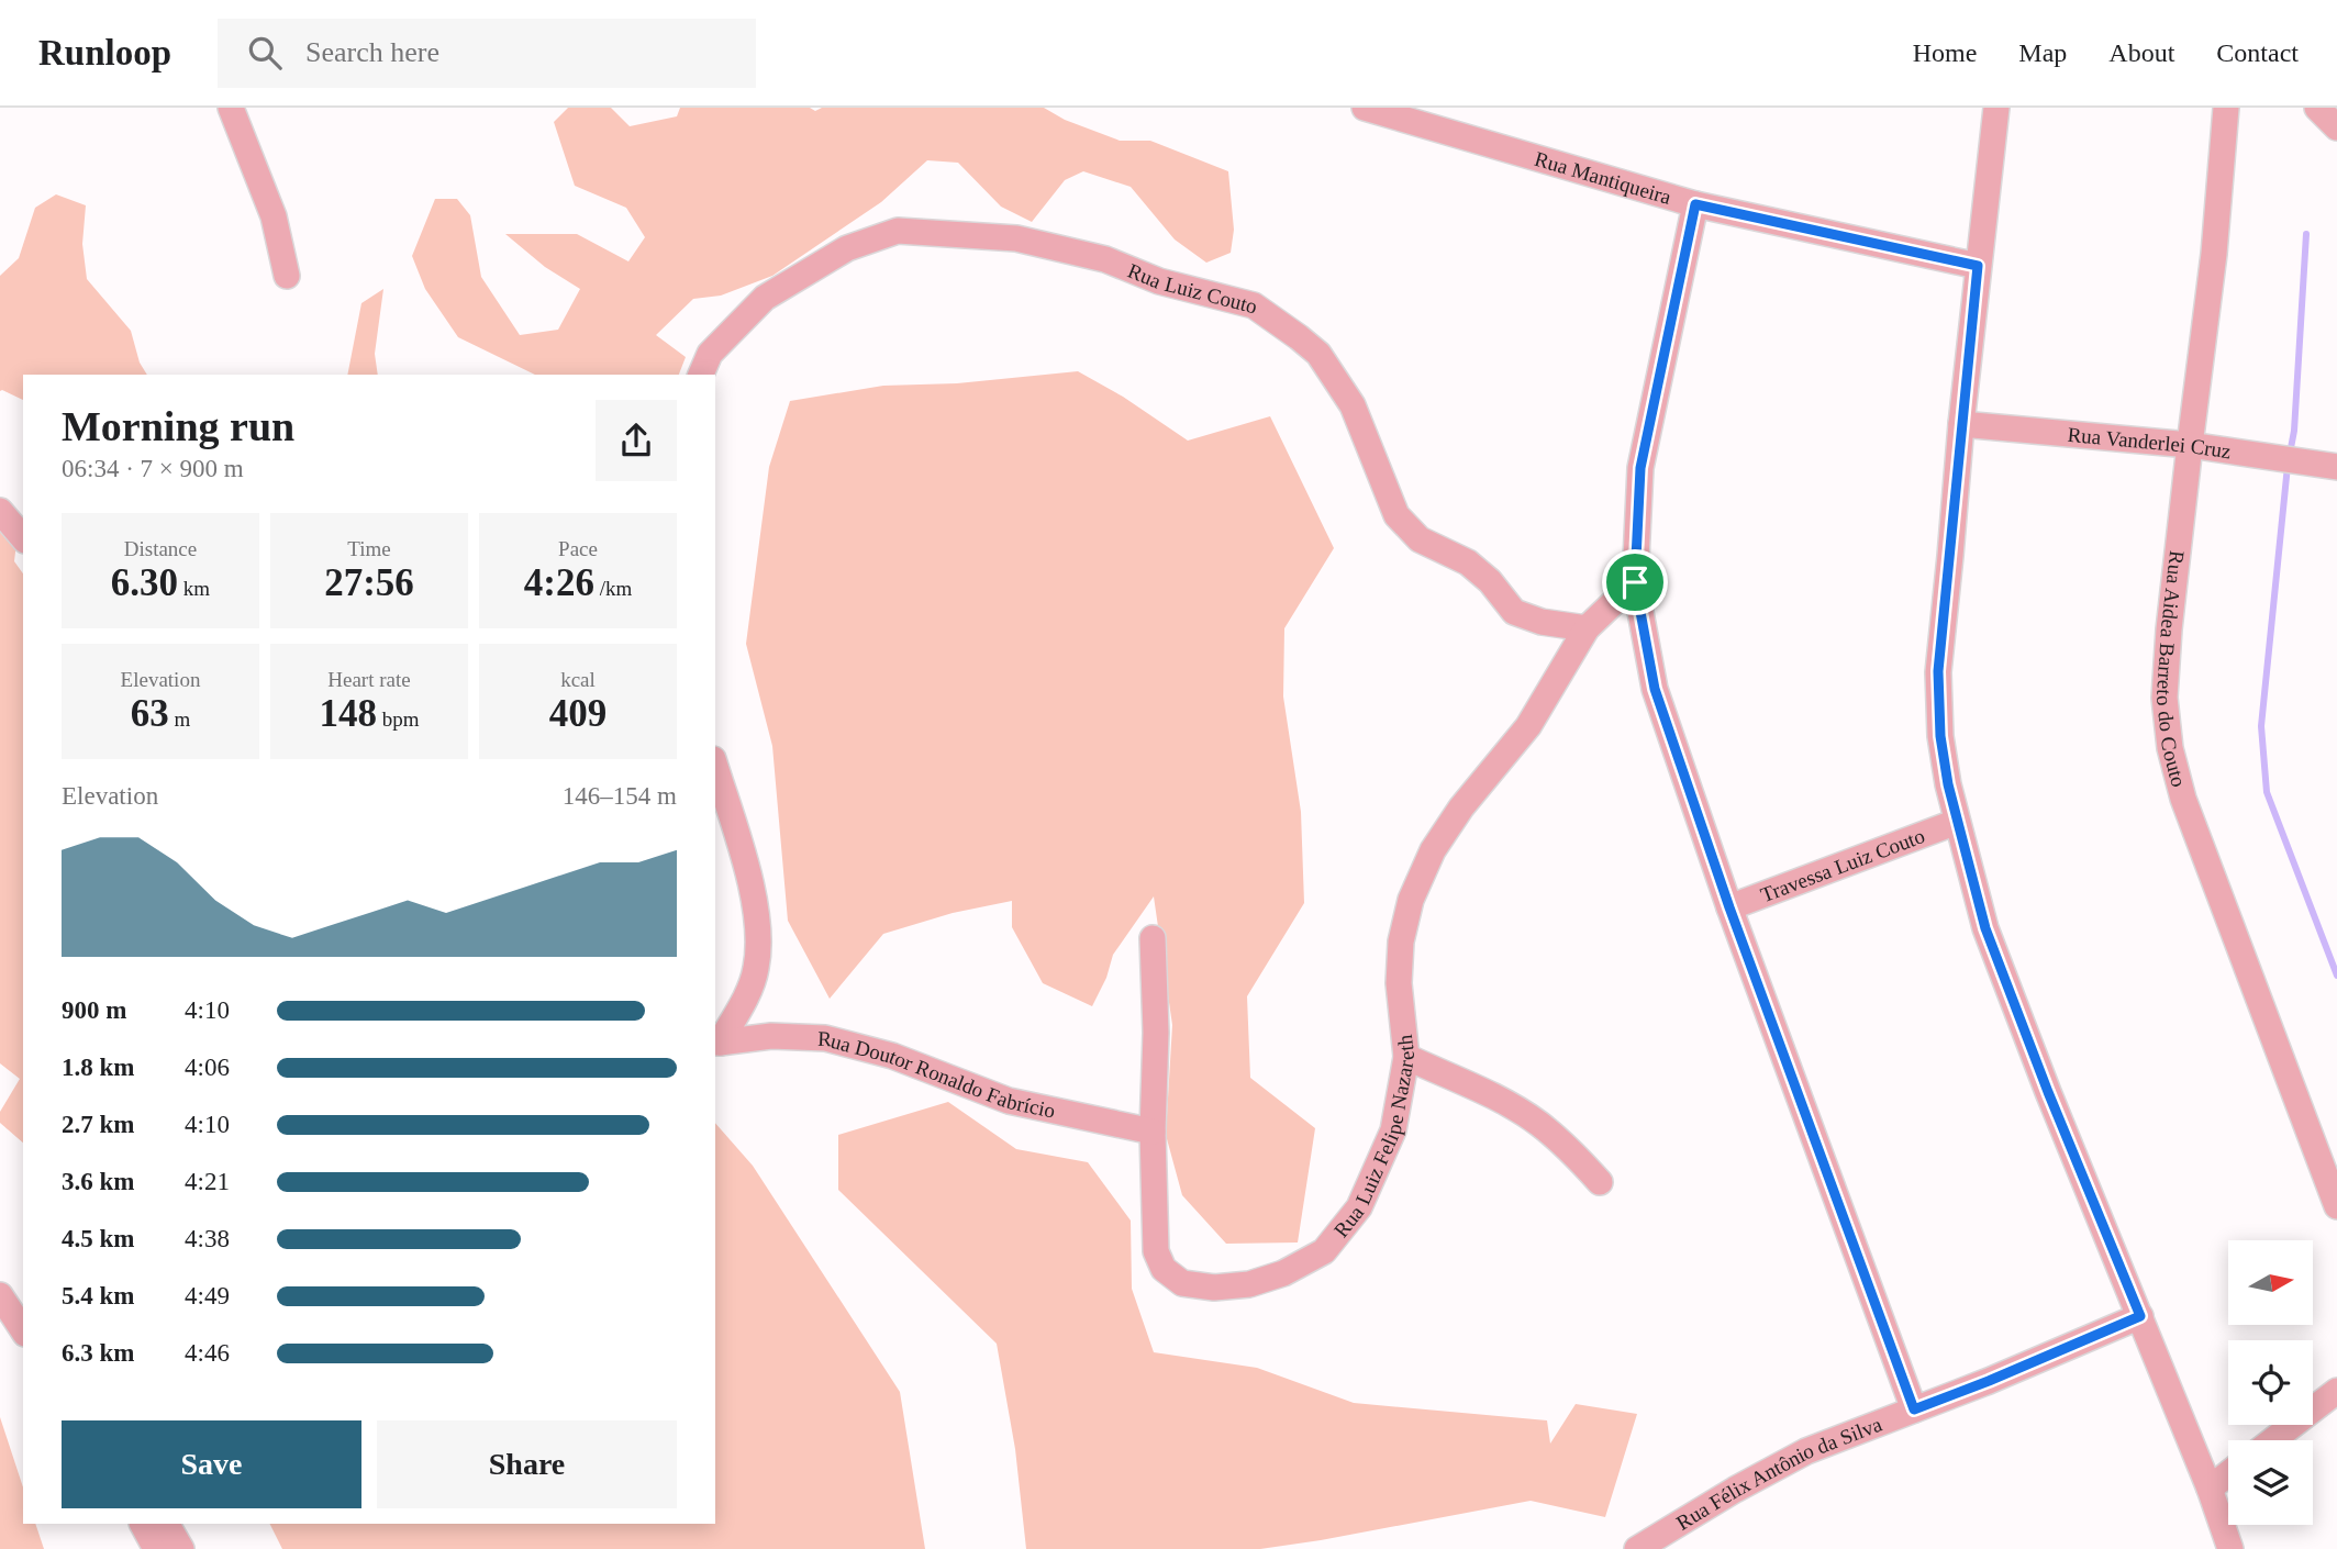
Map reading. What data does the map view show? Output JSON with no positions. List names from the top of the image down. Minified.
{"streets":{"street":["Rua Mantiqueira","Rua Luiz Couto","Rua Vanderlei Cruz","Rua Aidea Barreto do Couto","Travessa Luiz Couto","Rua Doutor Ronaldo Fabrício","Rua Luiz Felipe Nazareth","Rua Félix Antônio da Silva"]},"crossings":[["Rua Luiz Couto","Rua Luiz Felipe Nazareth"],["Rua Vanderlei Cruz","Rua Aidea Barreto do Couto"],["Rua Doutor Ronaldo Fabrício","Rua Luiz Felipe Nazareth"]],"north":"right","page":{"header":"Runloop","search":"Search here","nav":["Home","Map","About","Contact"],"heading":["Morning run","06:34 · 7 × 900 m"],"stats":[["Distance","6.30 km"],["Time","27:56"],["Pace","4:26 /km"],["Elevation","63 m"],["Heart rate","148 bpm"],["kcal","409"]],"chart":["Elevation","146–154 m"],"list":[{"name":"900 m","note":"4:10"},{"name":"1.8 km","note":"4:06"},{"name":"2.7 km","note":"4:10"},{"name":"3.6 km","note":"4:21"},{"name":"4.5 km","note":"4:38"},{"name":"5.4 km","note":"4:49"},{"name":"6.3 km","note":"4:46"}],"buttons":["Save","Share"]}}
